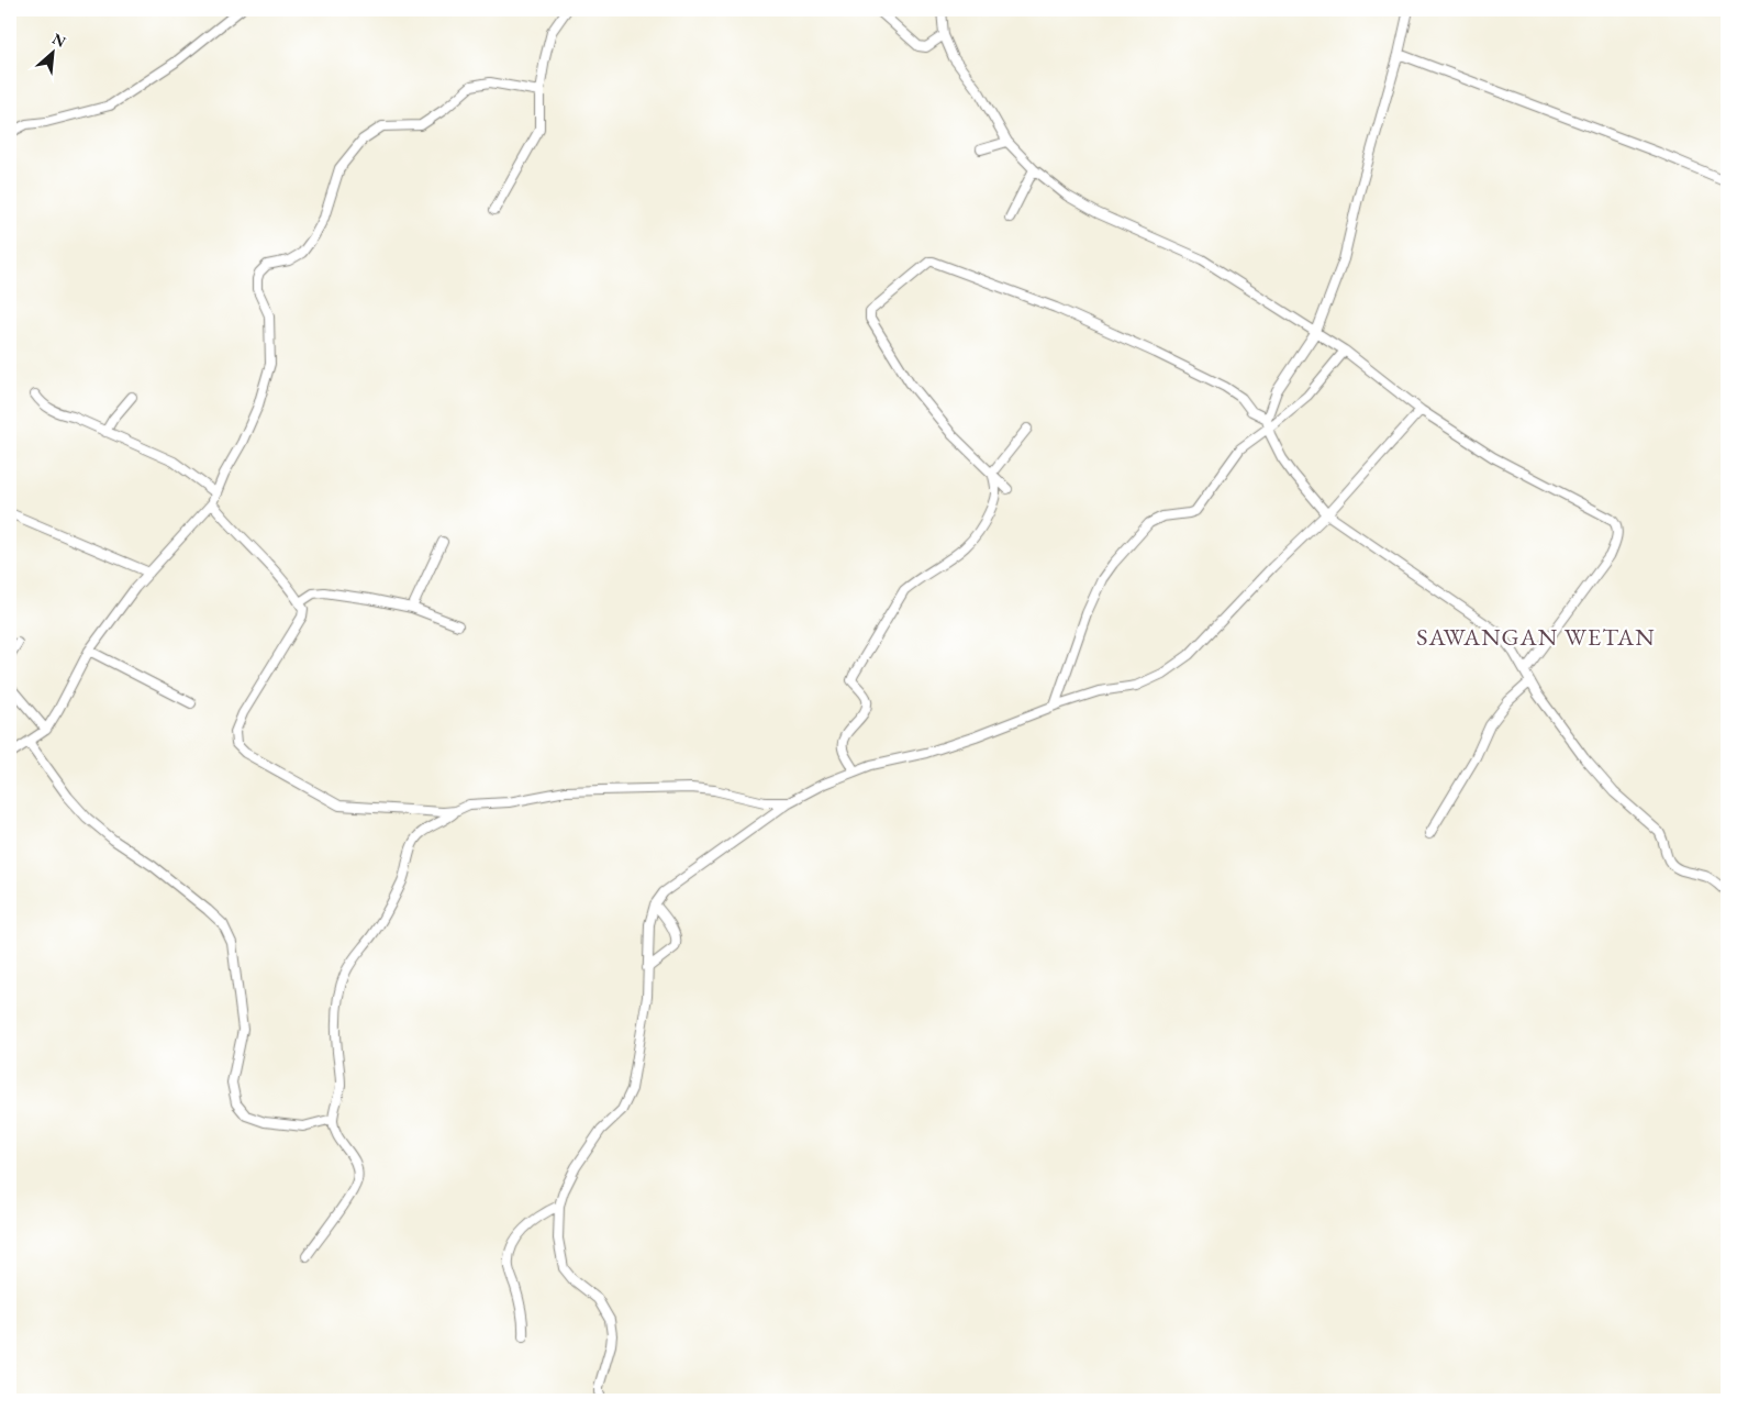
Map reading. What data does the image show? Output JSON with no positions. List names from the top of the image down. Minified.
{"districts":["SAWANGAN WETAN"],"north":"top right"}
